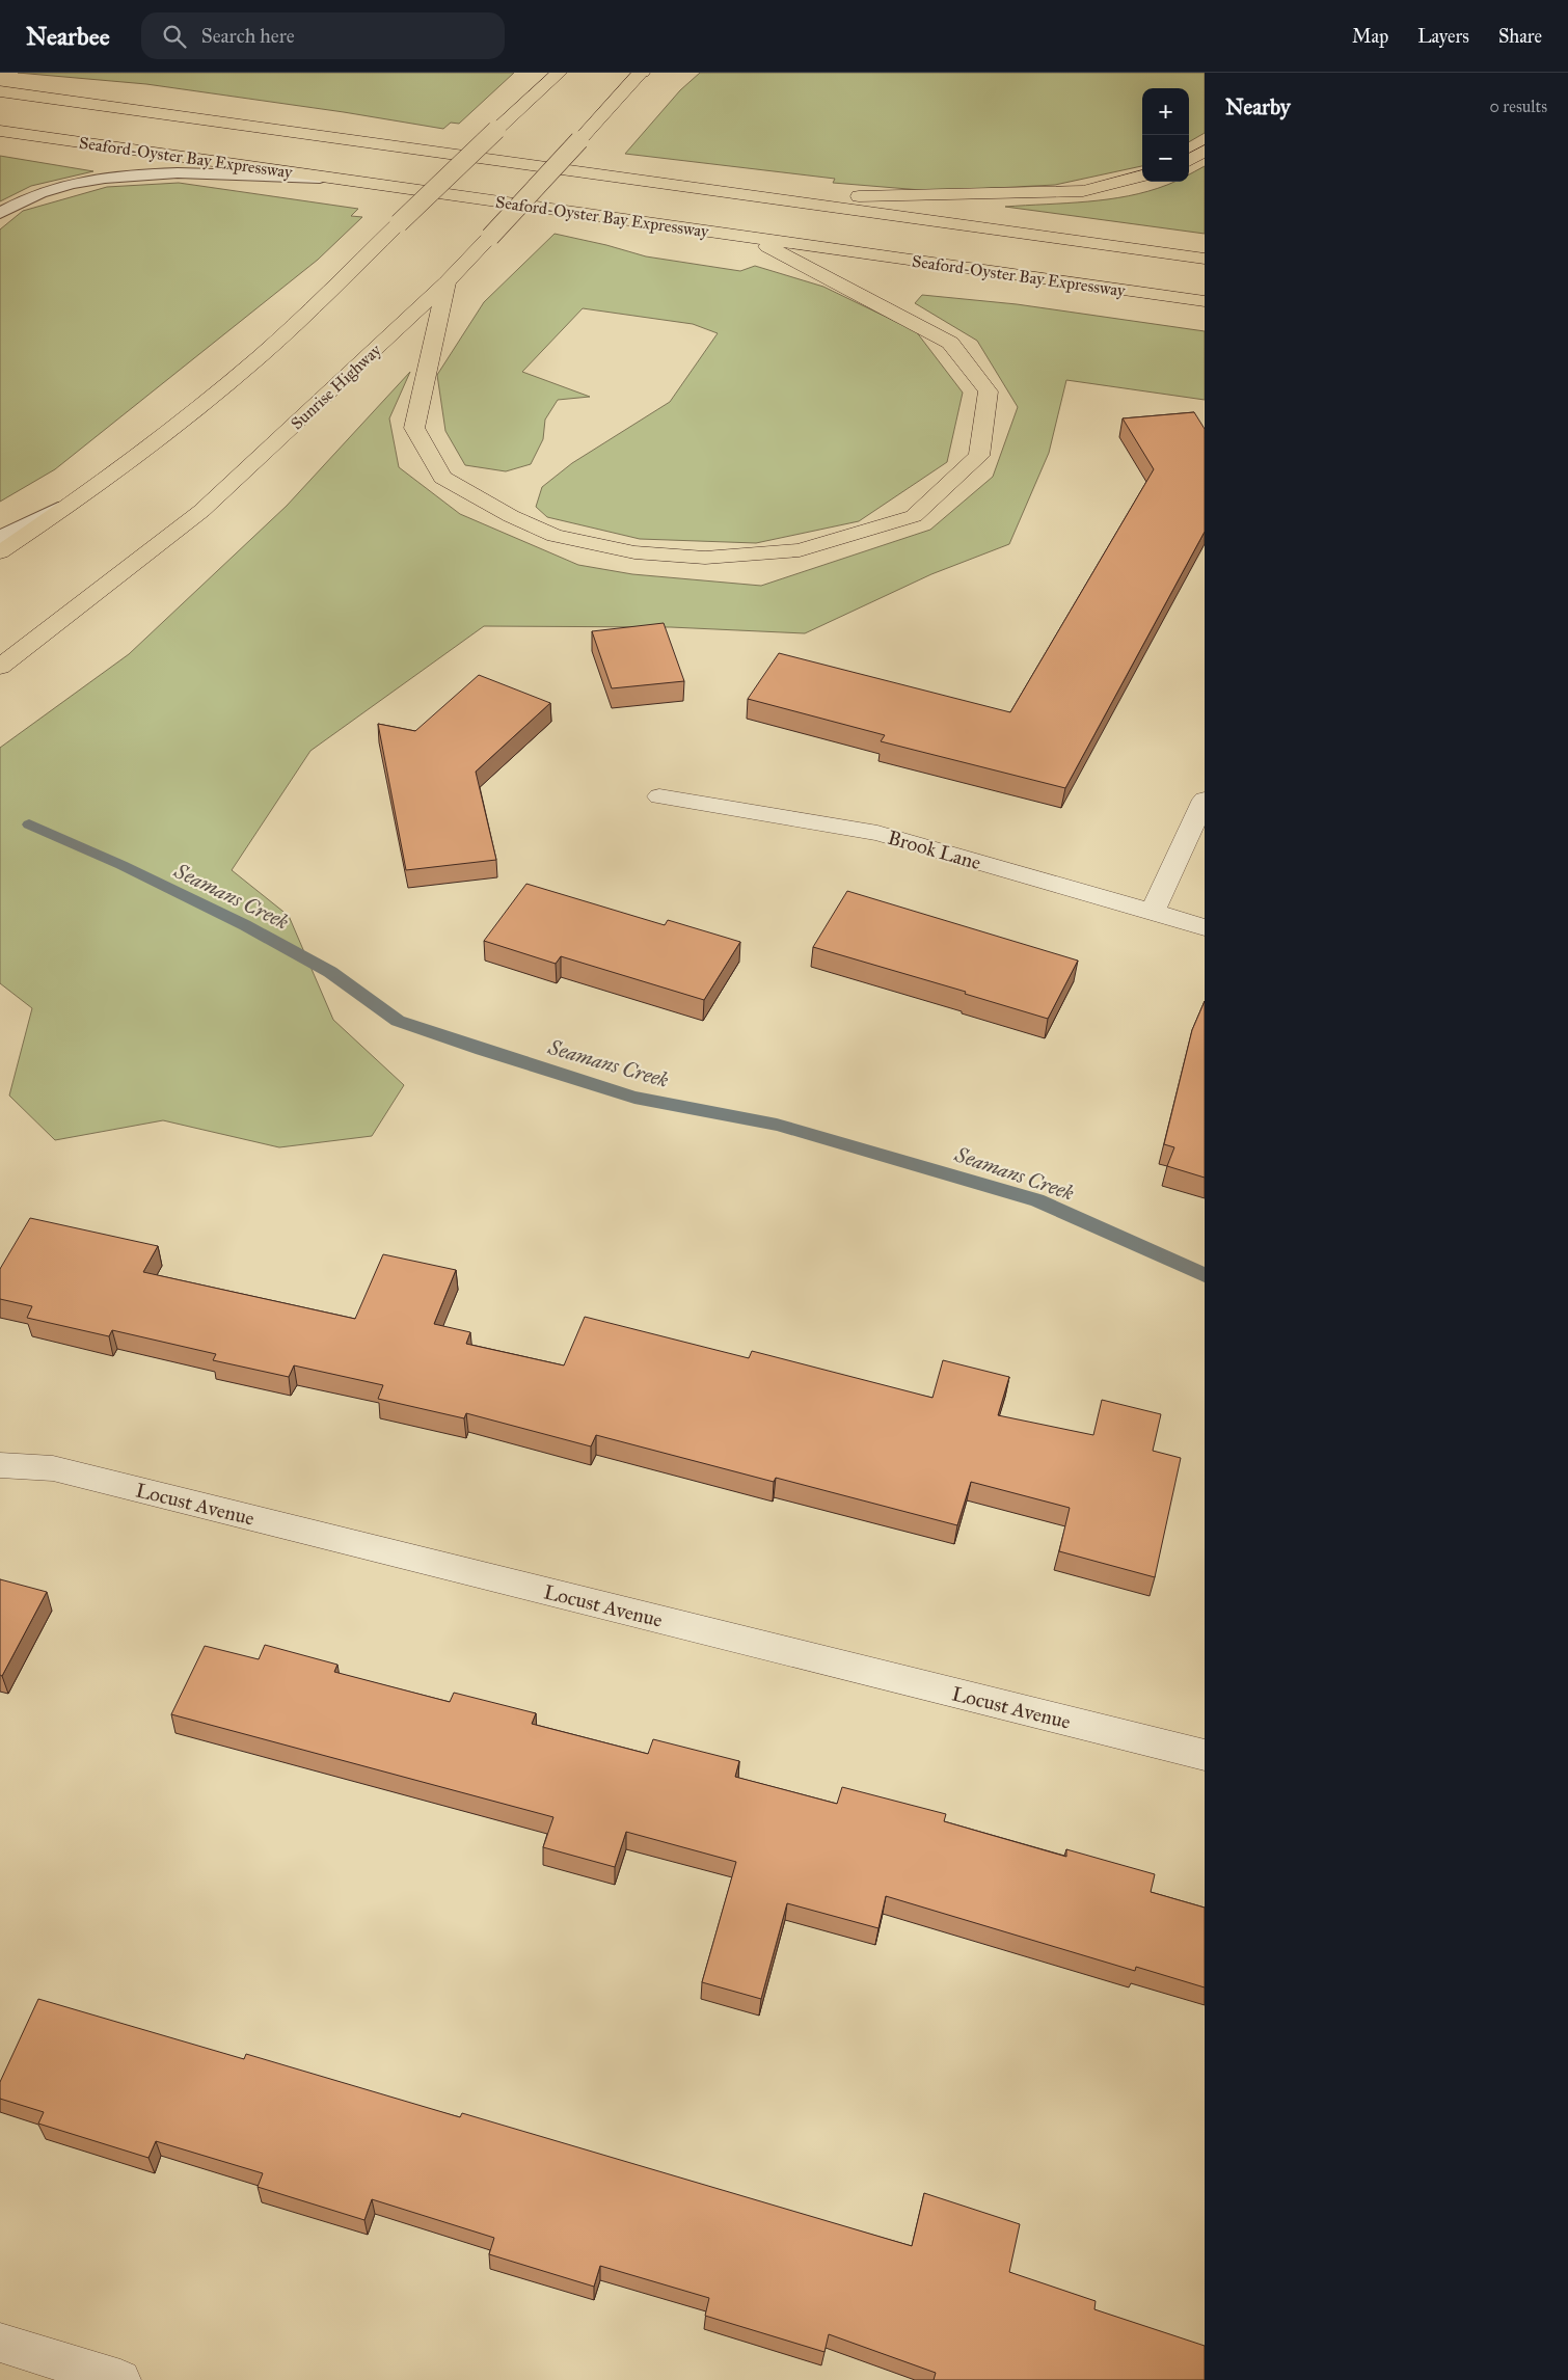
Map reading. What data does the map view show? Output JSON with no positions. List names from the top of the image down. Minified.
{"streets":{"highway":["Seaford-Oyster Bay Expressway","Sunrise Highway"],"street":["Brook Lane","Locust Avenue"]},"water":["Seamans Creek"],"page":{"header":"Nearbee","search":"Search here","nav":["Map","Layers","Share"],"heading":["Nearby","0 results"],"map_buttons":["+","−"]}}
